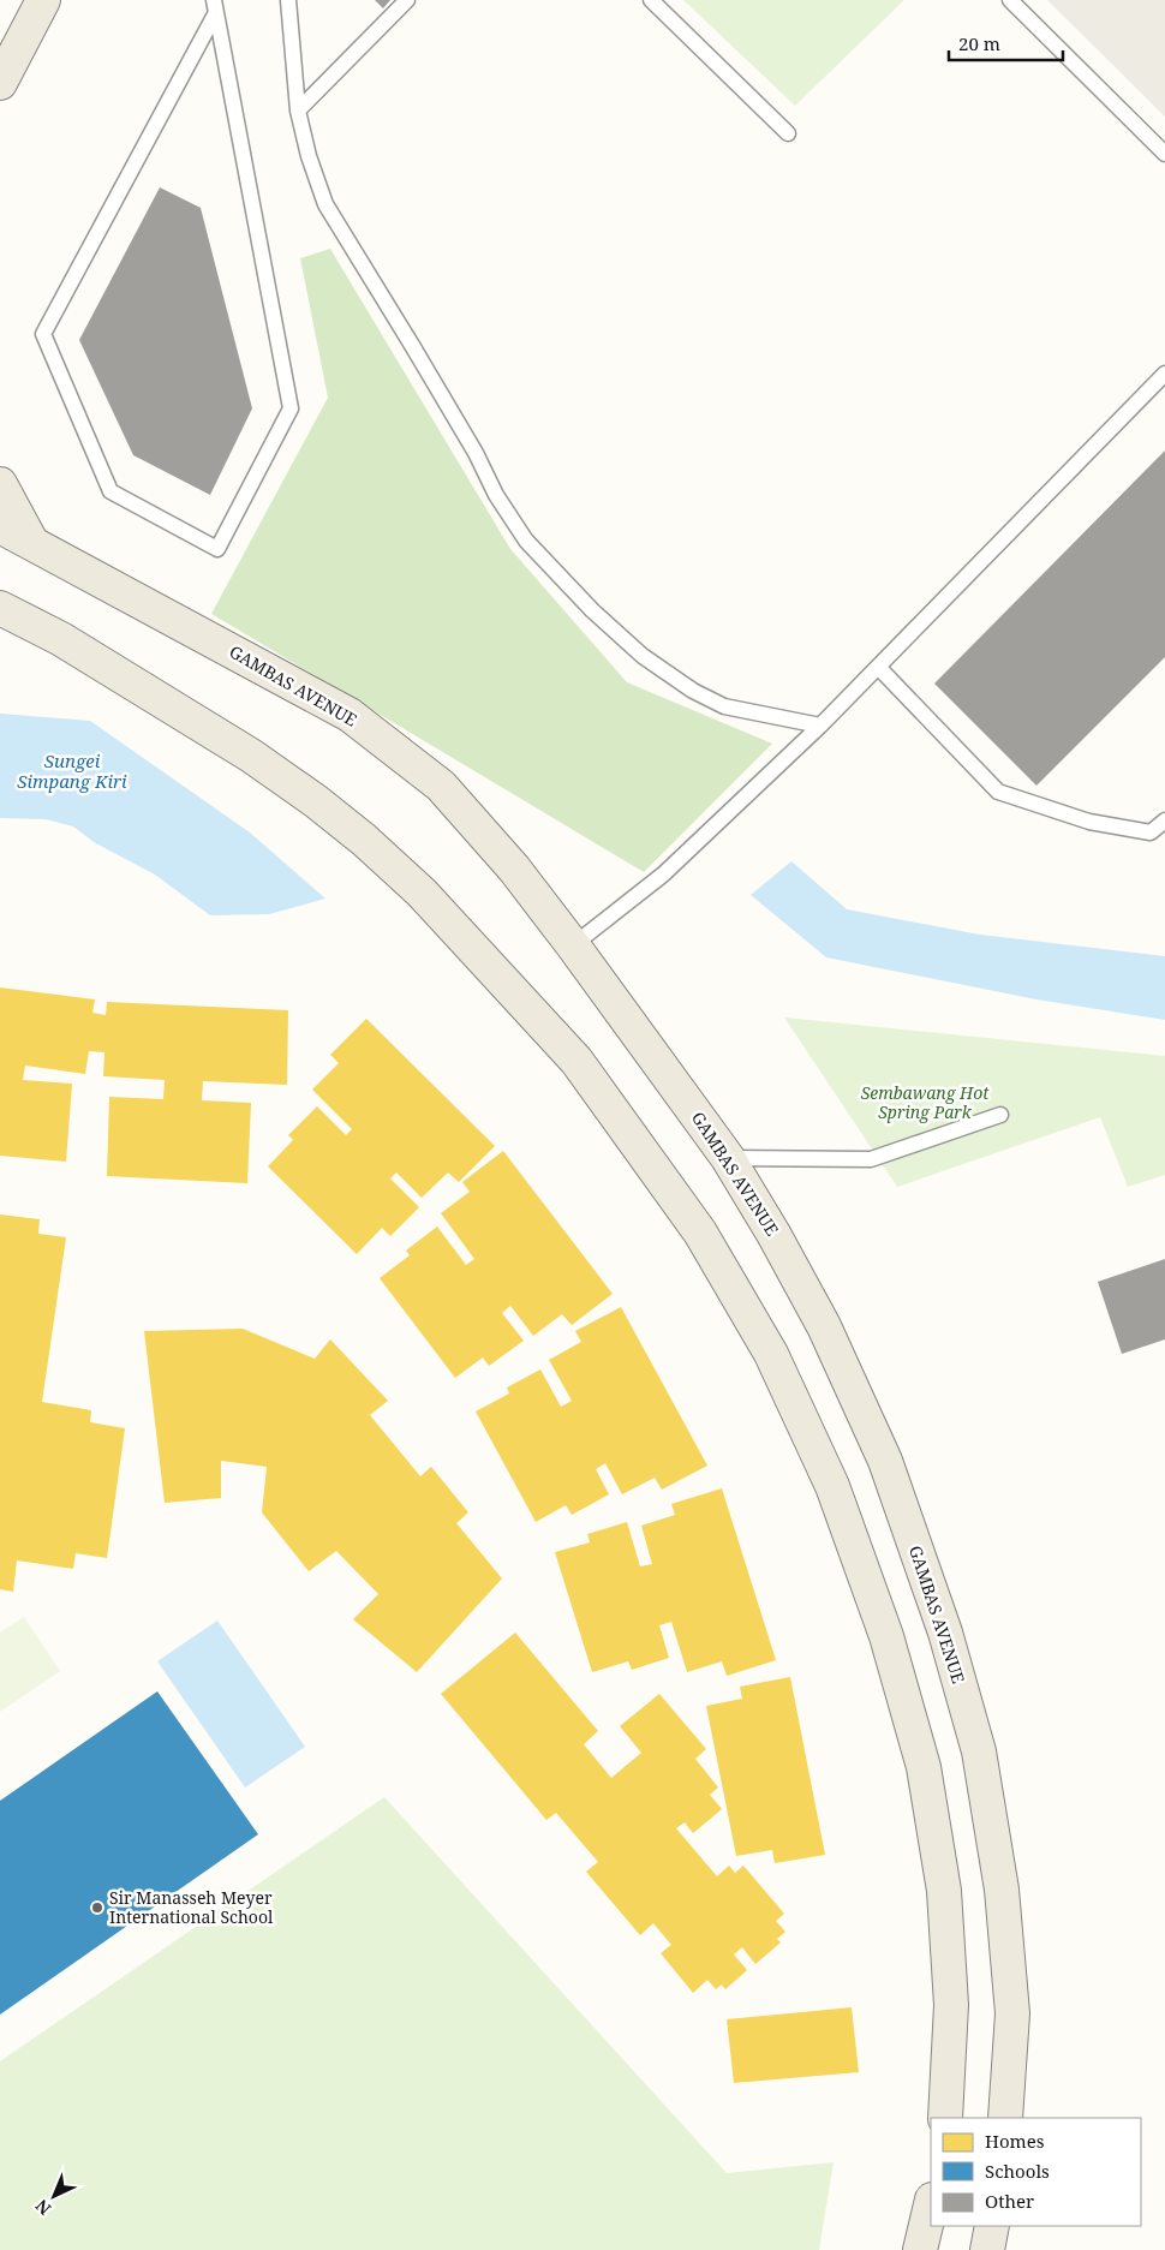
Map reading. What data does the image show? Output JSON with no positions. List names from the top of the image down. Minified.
{"streets":{"main road":["GAMBAS AVENUE"]},"water":["Sungei Simpang Kiri"],"parks":["Sembawang Hot Spring Park"],"places":["Sir Manasseh Meyer International School"],"legend":["Homes","Schools","Other"],"scale_bar":"20 m","north":"bottom left"}
